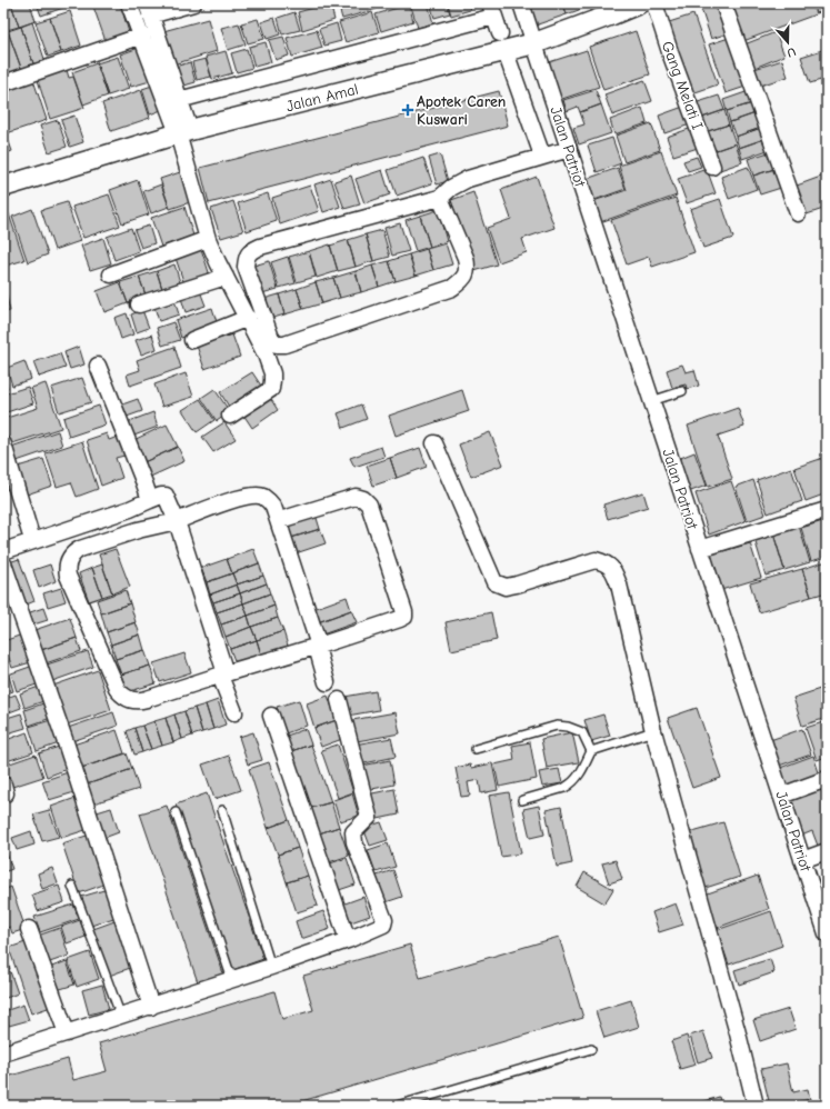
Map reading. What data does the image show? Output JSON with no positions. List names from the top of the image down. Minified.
{"streets":{"street":["Gang Melati I","Jalan Amal","Jalan Patriot"]},"crossings":[["Jalan Amal","Jalan Patriot"]],"places":{"health":["Apotek Caren Kuswari"]},"north":"bottom"}
